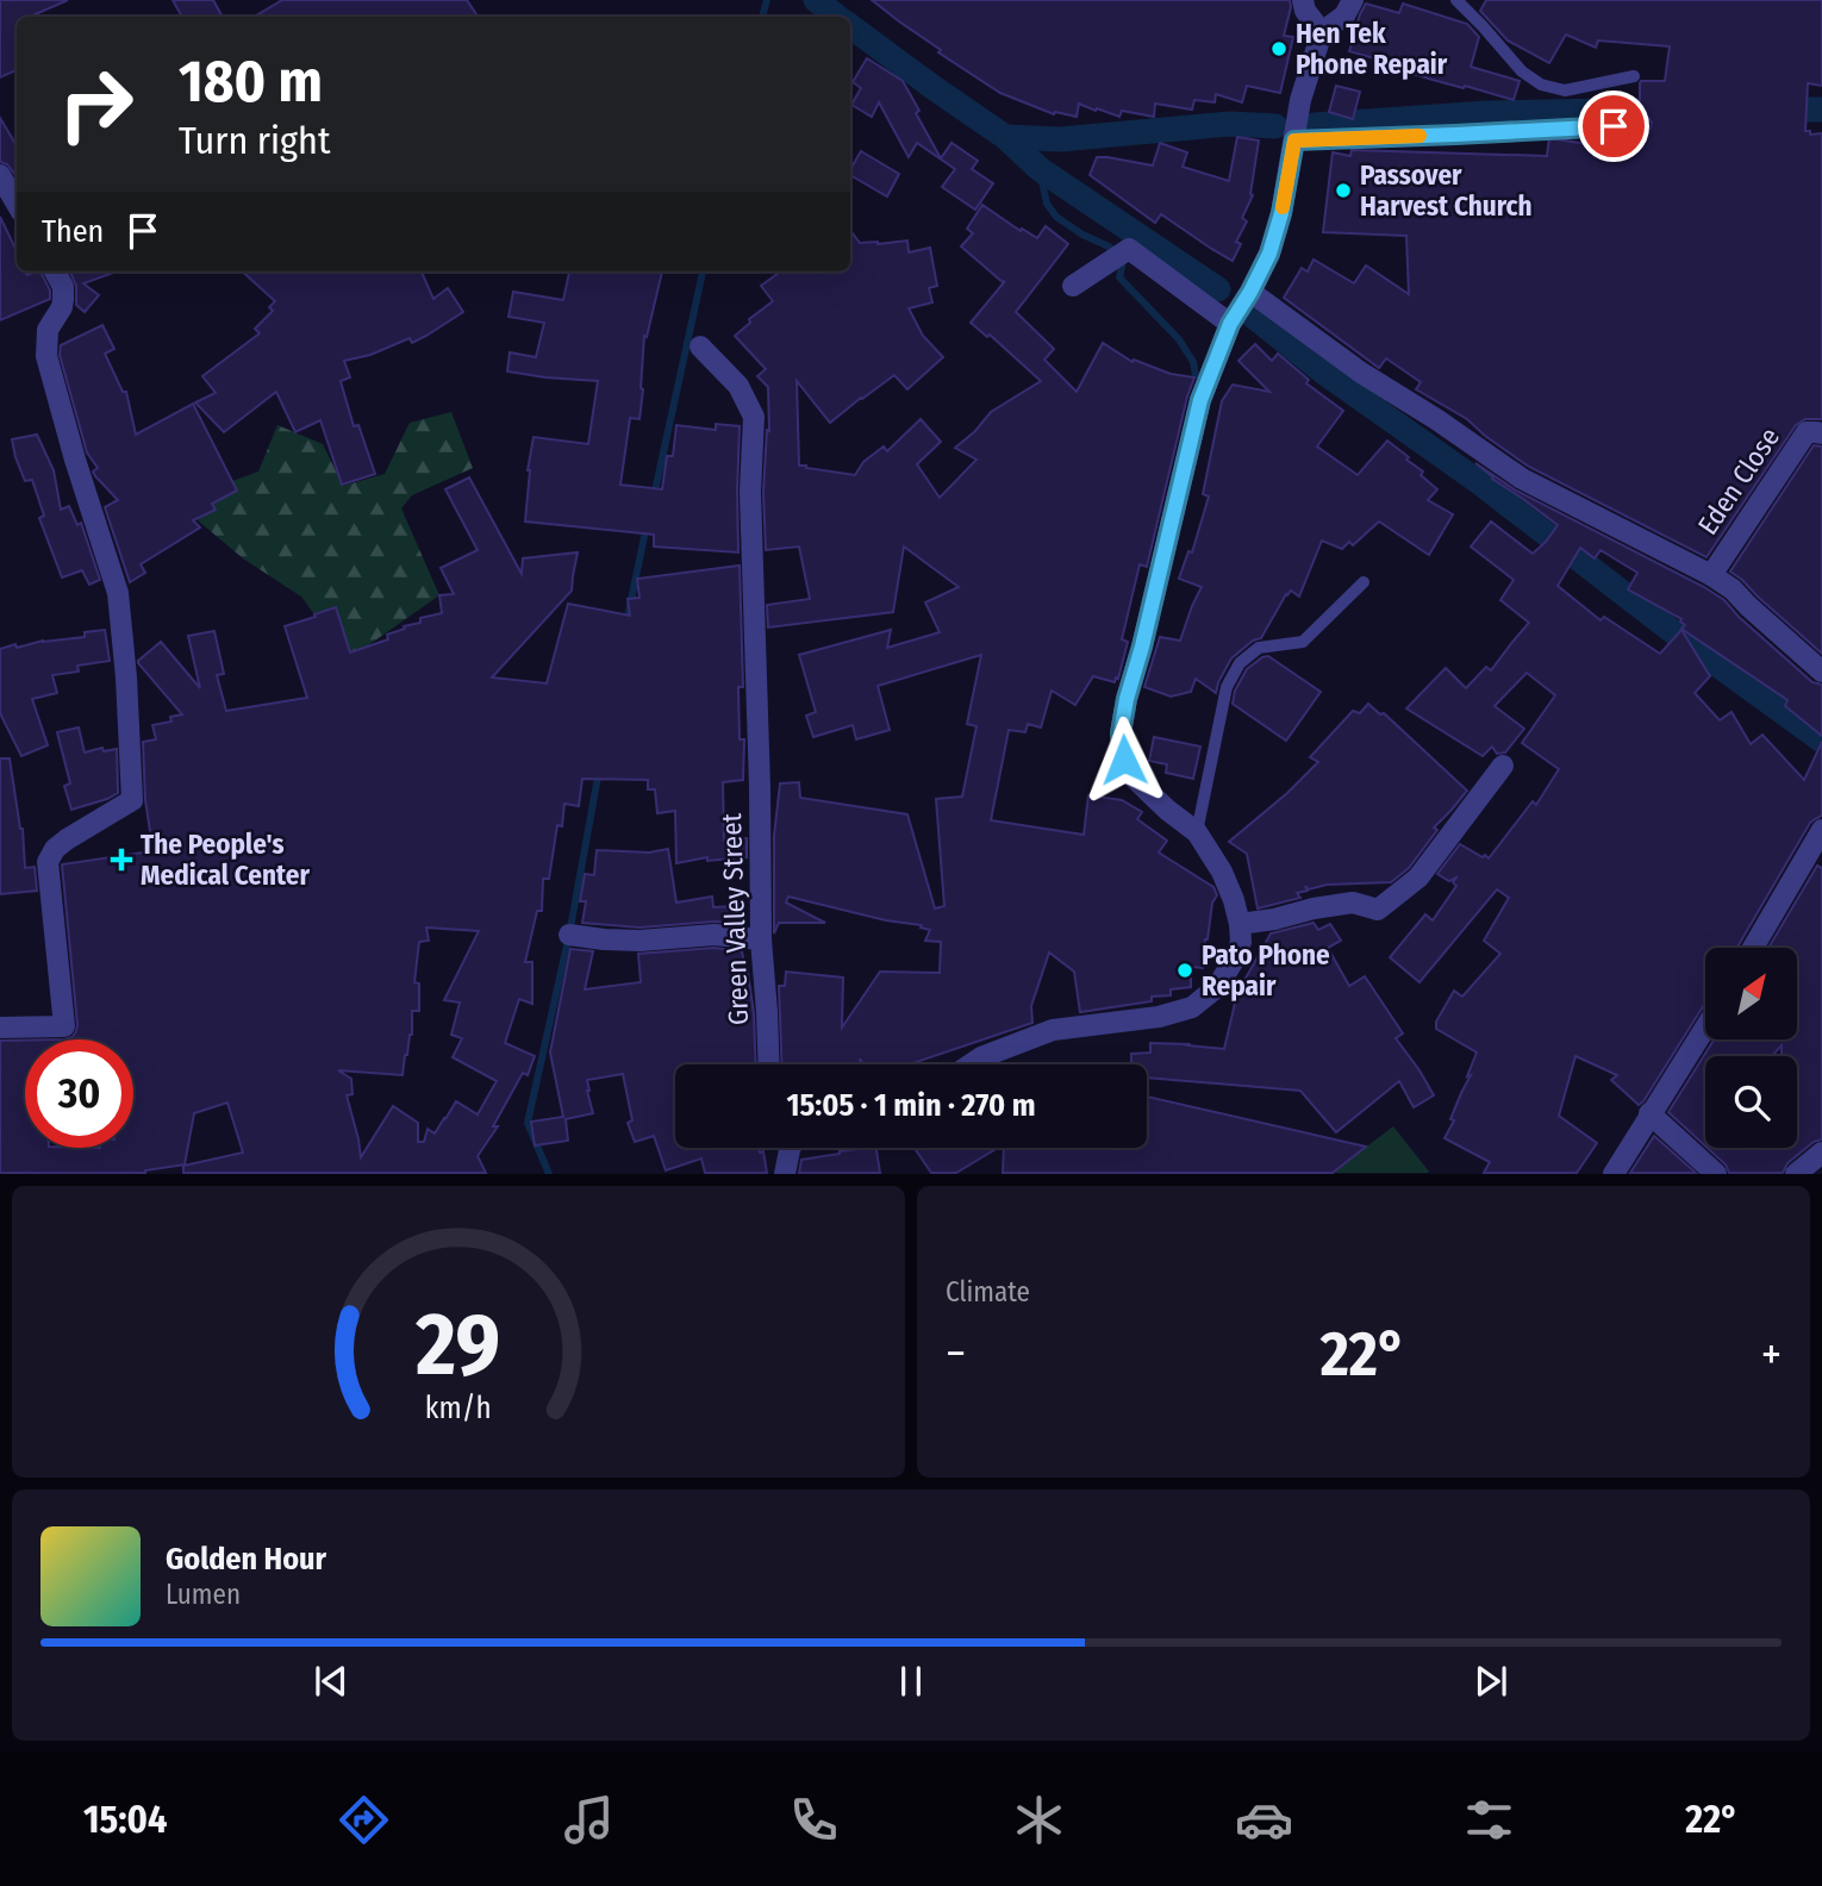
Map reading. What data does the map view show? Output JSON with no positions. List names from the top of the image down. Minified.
{"streets":{"street":["Eden Close","Green Valley Street"]},"places":{"other":["Hen Tek Phone Repair","Passover Harvest Church","Pato Phone Repair"],"health":["The People's Medical Center"]},"north":"top right","page":{"turn":["180 m","Turn right"],"then":"Then","limit":"30","trip":"15:05 · 1 min · 270 m","tile":"Climate","heat":["−","22°","+"],"song":["Golden Hour","Lumen"],"tabs":["15:04","22°"],"gauge":["29","km/h"]}}
